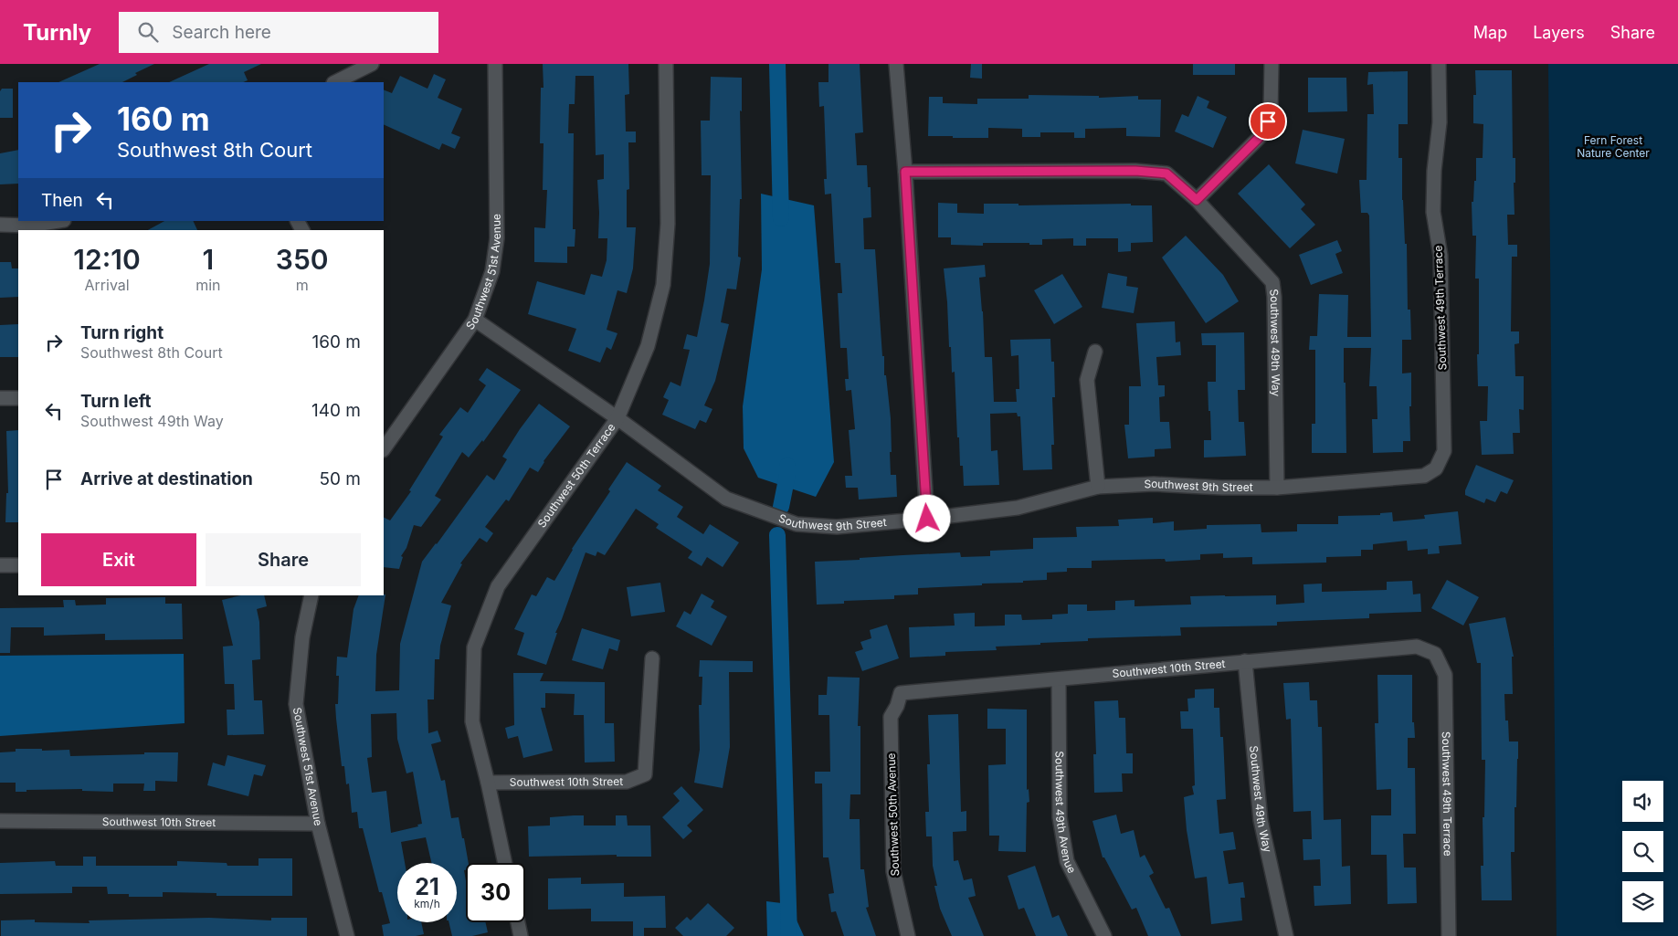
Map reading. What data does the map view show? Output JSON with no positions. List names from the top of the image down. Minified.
{"streets":{"street":["Southwest 51st Avenue","Southwest 49th Terrace","Southwest 49th Way","Southwest 50th Terrace","Southwest 9th Street","Southwest 10th Street","Southwest 49th Avenue","Southwest 50th Avenue"]},"crossings":[["Southwest 51st Avenue","Southwest 9th Street"],["Southwest 51st Avenue","Southwest 10th Street"],["Southwest 49th Terrace","Southwest 9th Street"],["Southwest 49th Terrace","Southwest 10th Street"],["Southwest 49th Way","Southwest 9th Street"],["Southwest 49th Way","Southwest 10th Street"],["Southwest 50th Terrace","Southwest 9th Street"],["Southwest 50th Terrace","Southwest 10th Street"],["Southwest 10th Street","Southwest 49th Avenue"],["Southwest 10th Street","Southwest 50th Avenue"]],"parks":["Fern Forest Nature Center"],"page":{"header":"Turnly","search":"Search here","nav":["Map","Layers","Share"],"turn":["160 m","Southwest 8th Court"],"then":"Then","eta":["12:10","Arrival","1","min","350","m"],"list":[{"name":"Turn right","note":"Southwest 8th Court","value":"160 m"},{"name":"Turn left","note":"Southwest 49th Way","value":"140 m"},{"name":"Arrive at destination","value":"50 m"}],"buttons":["Exit","Share"],"speed":"21 km/h","limit":"30"}}
